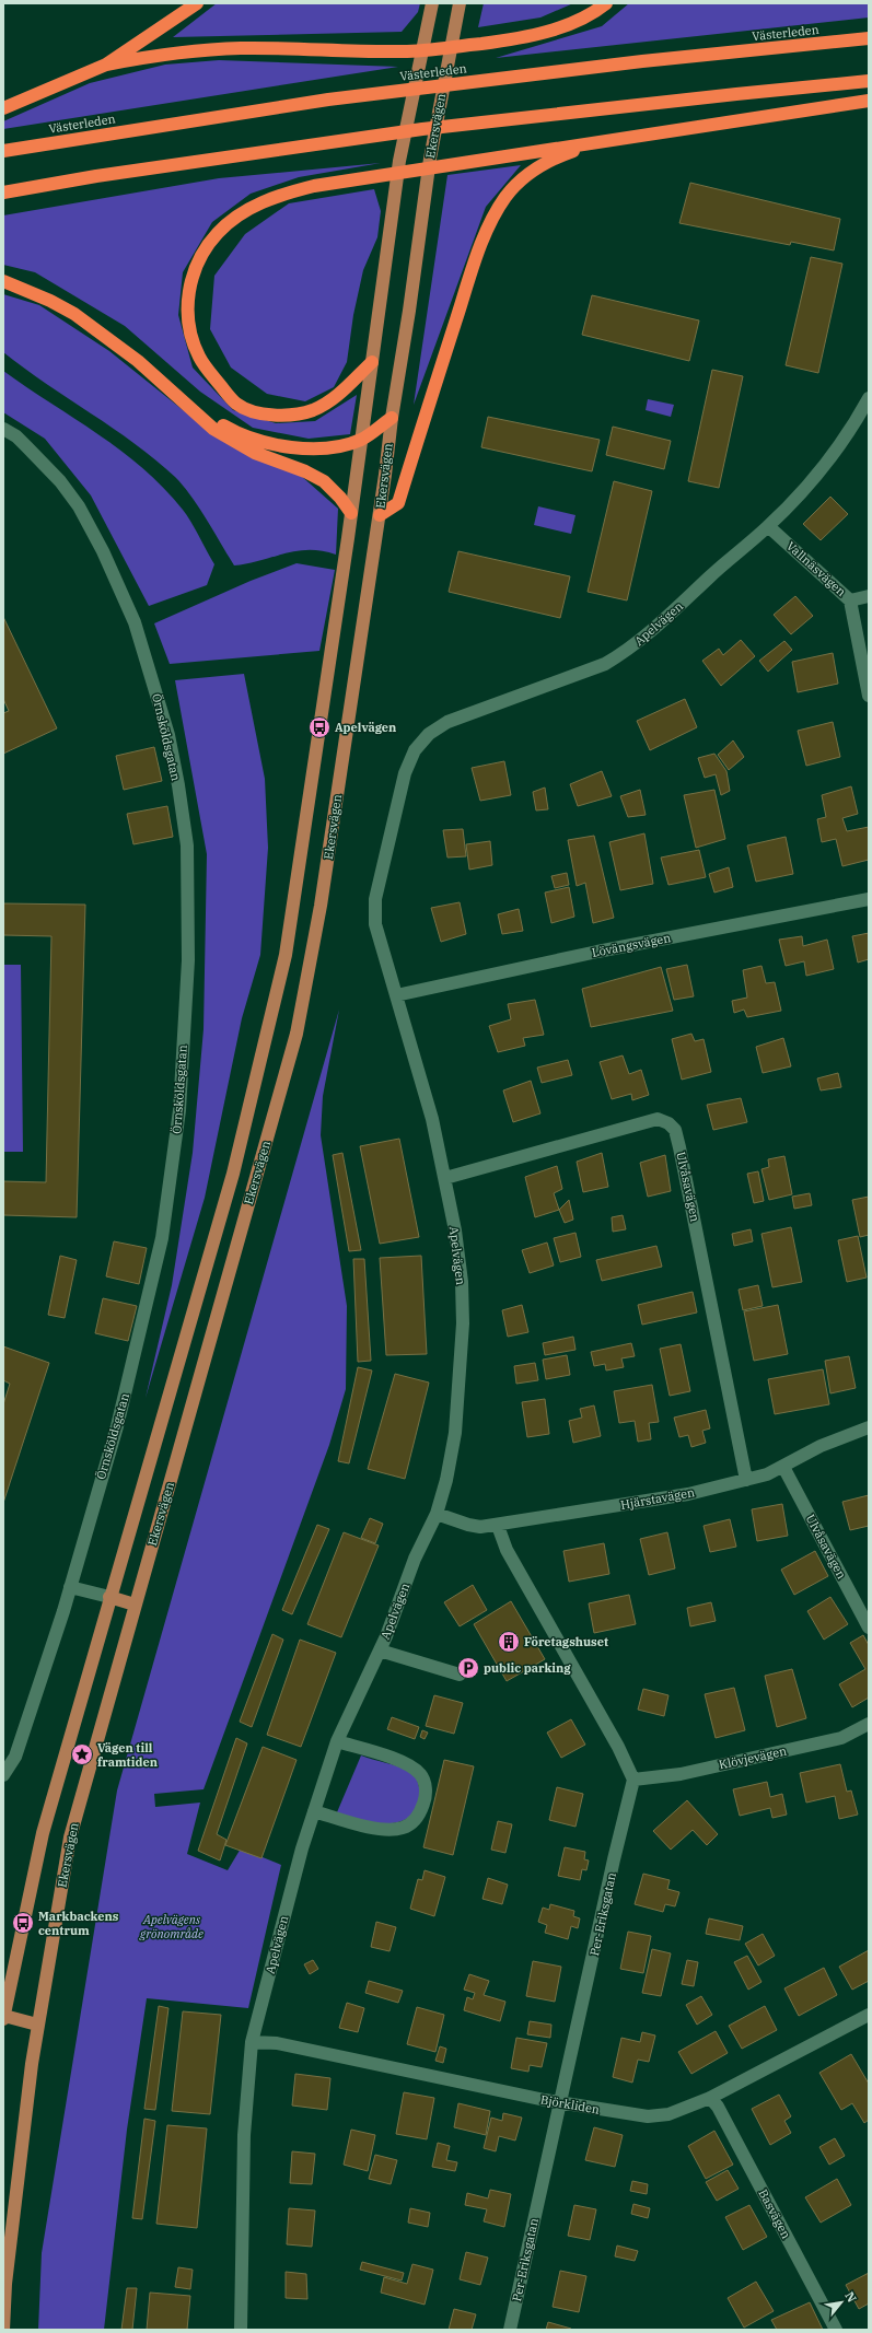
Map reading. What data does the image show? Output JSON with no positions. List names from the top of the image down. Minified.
{"streets":{"highway":["Västerleden"],"main road":["Ekersvägen"],"street":["Vallnäsvägen","Apelvägen","Örnsköldsgatan","Lövängsvägen","Ulvåsavägen","Hjärstavägen","Klövjevägen","Per-Eriksgatan","Björkliden","Basvägen"]},"crossings":[["Vallnäsvägen","Apelvägen"],["Apelvägen","Lövängsvägen"],["Apelvägen","Ulvåsavägen"],["Apelvägen","Hjärstavägen"],["Apelvägen","Björkliden"],["Ulvåsavägen","Hjärstavägen"],["Klövjevägen","Per-Eriksgatan"],["Per-Eriksgatan","Björkliden"],["Björkliden","Basvägen"]],"parks":["Apelvägens grönområde"],"places":{"bus stop":["Apelvägen","Markbackens centrum"],"building":["Företagshuset"],"parking":["public parking"],"place":["Vägen till framtiden"]},"north":"top right"}
